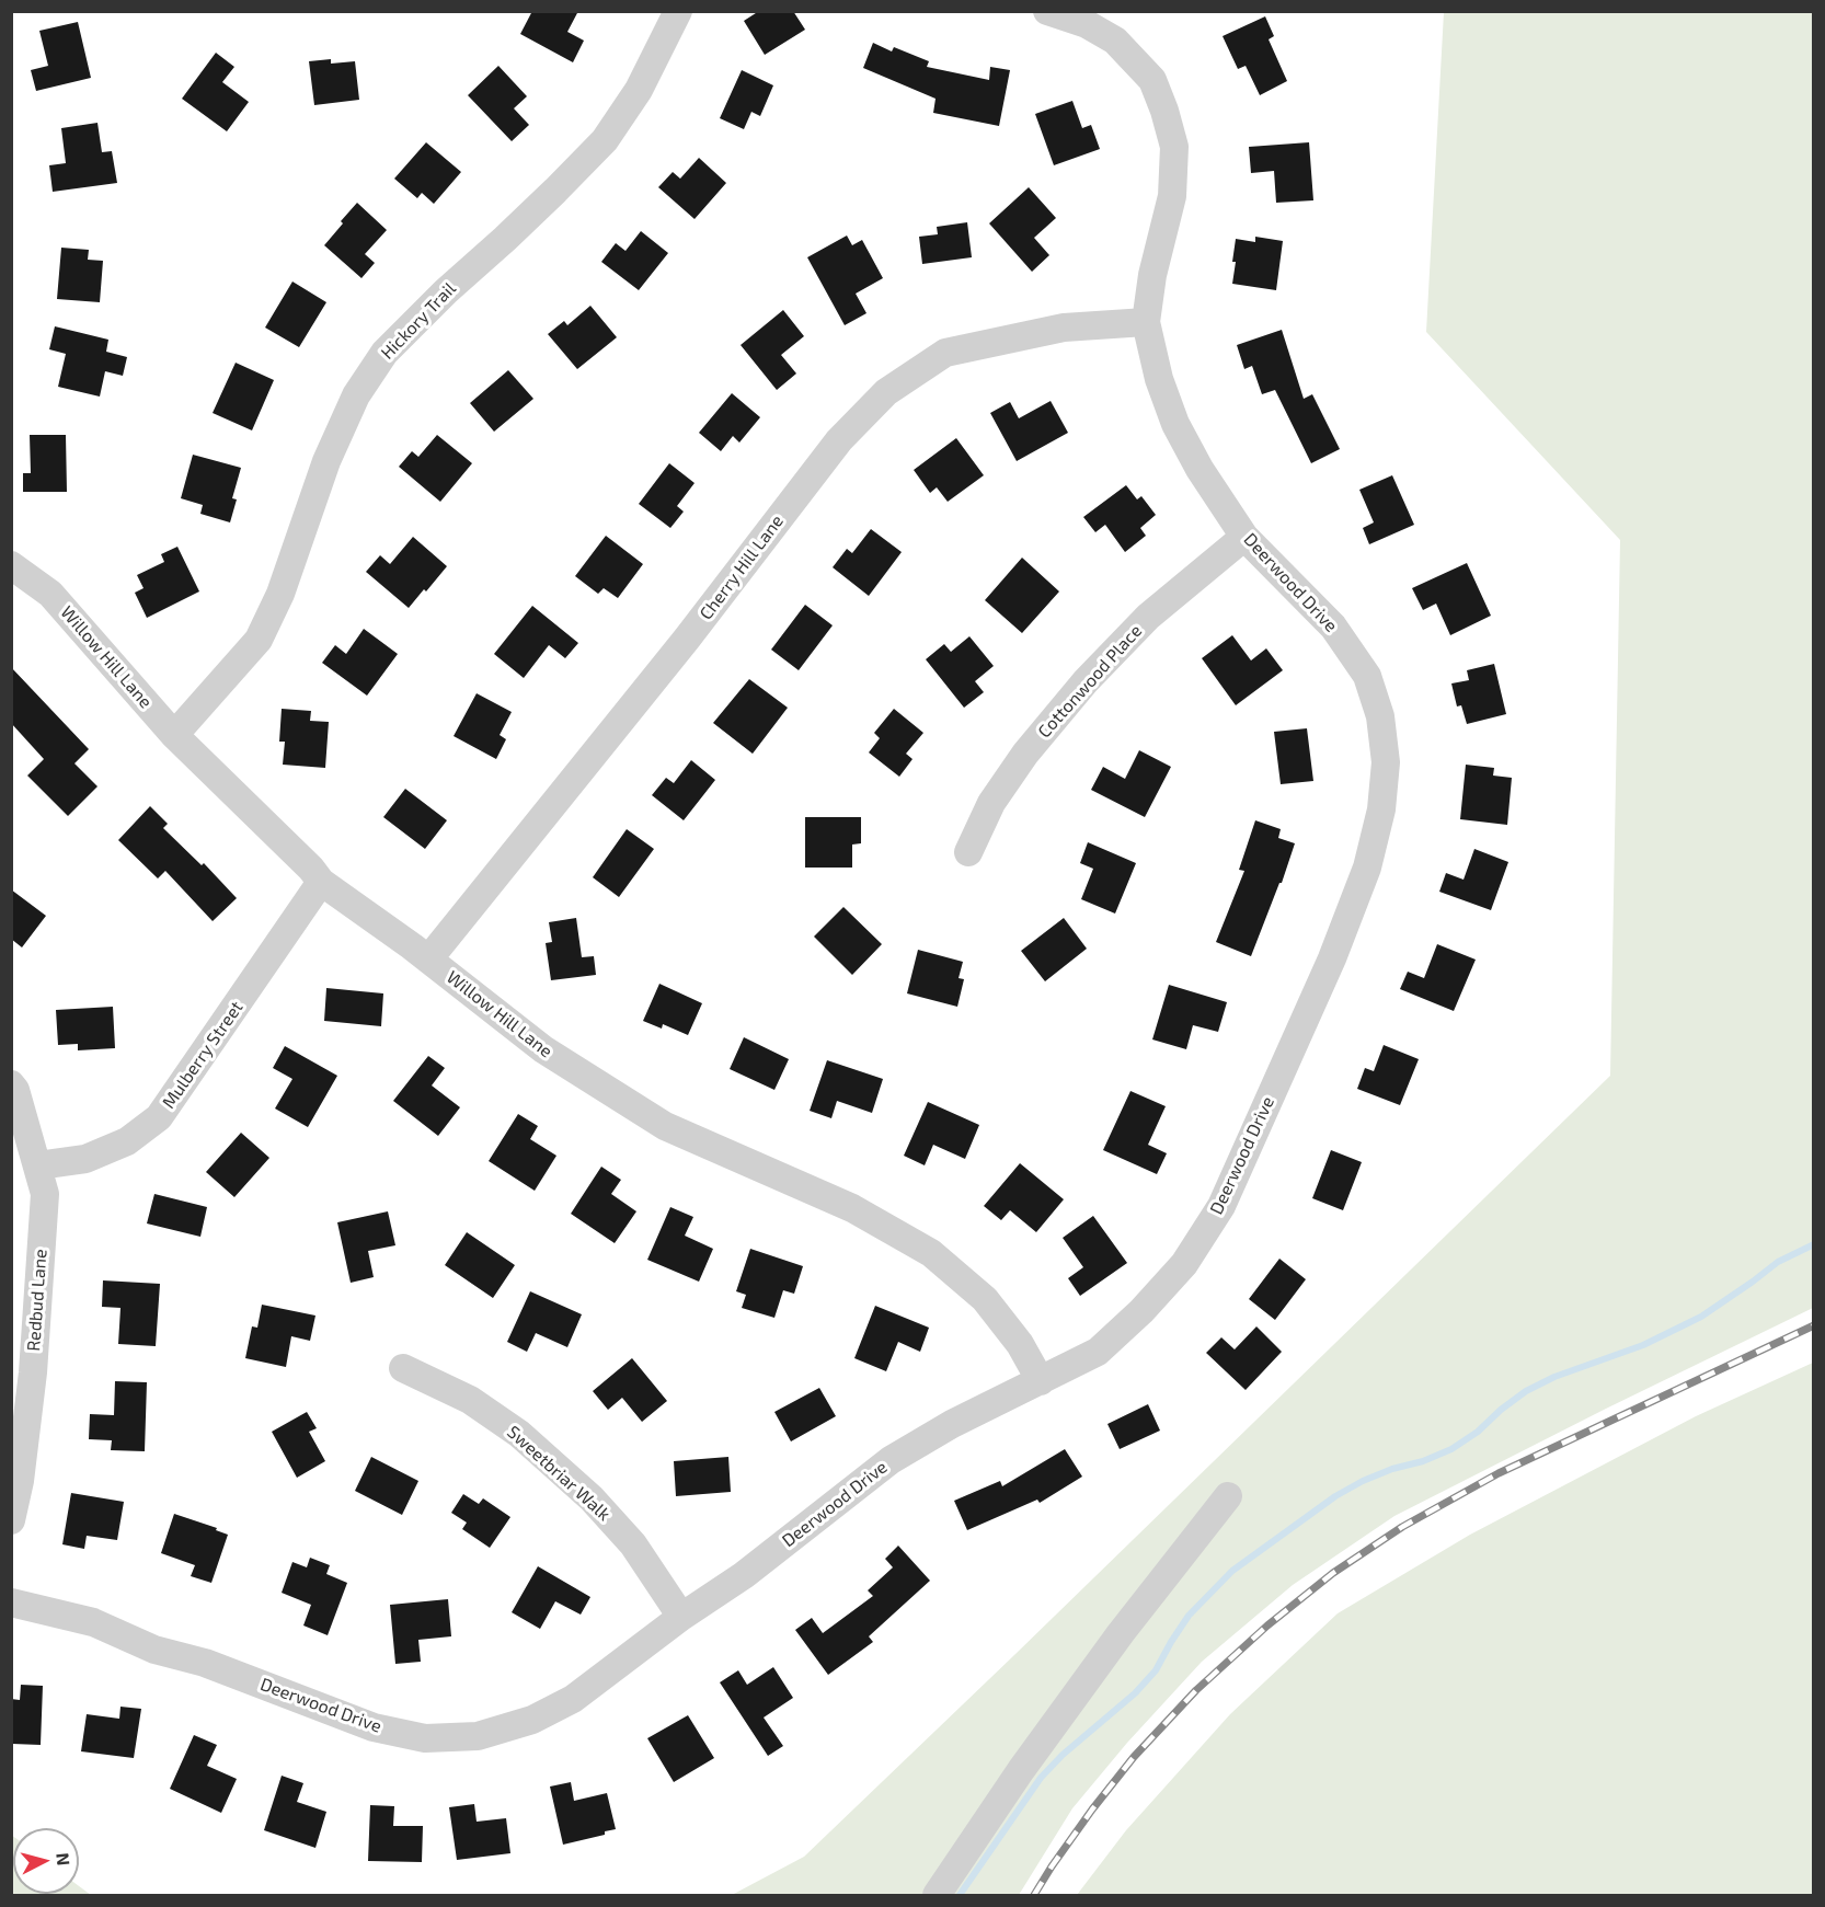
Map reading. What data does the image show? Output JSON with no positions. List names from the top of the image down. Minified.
{"streets":{"street":["Hickory Trail","Cherry Hill Lane","Deerwood Drive","Willow Hill Lane","Cottonwood Place","Mulberry Street","Redbud Lane","Sweetbriar Walk"]},"crossings":[["Hickory Trail","Willow Hill Lane"],["Cherry Hill Lane","Deerwood Drive"],["Cherry Hill Lane","Willow Hill Lane"],["Deerwood Drive","Willow Hill Lane"],["Deerwood Drive","Cottonwood Place"],["Deerwood Drive","Sweetbriar Walk"],["Willow Hill Lane","Mulberry Street"],["Mulberry Street","Redbud Lane"]],"north":"right"}
